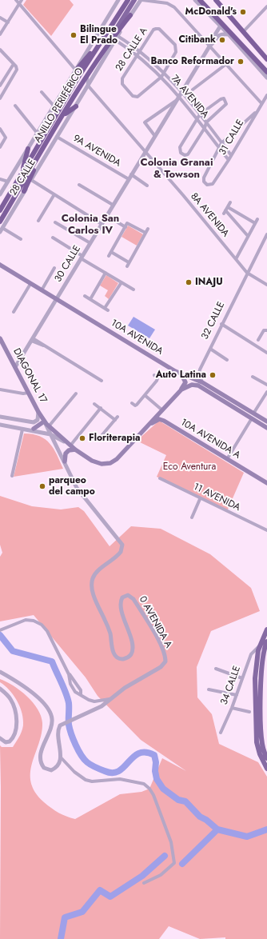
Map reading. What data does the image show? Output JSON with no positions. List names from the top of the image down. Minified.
{"streets":{"highway":["ANILLO PERIFÉRICO"],"main road":["10A AVENIDA","DIAGONAL 17","10A AVENIDA A"],"street":["28 CALLE A","7A AVENIDA","31 CALLE","9A AVENIDA","28 CALLE","8A AVENIDA","30 CALLE","32 CALLE","11 AVENIDA","0 AVENIDA A","34 CALLE"]},"crossings":[["28 CALLE A","7A AVENIDA"],["7A AVENIDA","31 CALLE"],["7A AVENIDA","28 CALLE"],["7A AVENIDA","30 CALLE"],["9A AVENIDA","28 CALLE"],["9A AVENIDA","30 CALLE"],["28 CALLE","8A AVENIDA"],["8A AVENIDA","30 CALLE"],["8A AVENIDA","32 CALLE"],["30 CALLE","10A AVENIDA"],["30 CALLE","DIAGONAL 17"],["32 CALLE","10A AVENIDA"],["DIAGONAL 17","10A AVENIDA A"],["DIAGONAL 17","0 AVENIDA A"]],"districts":["Colonia Granai & Towson","Colonia San Carlos IV"],"parks":["Eco Aventura"],"places":["McDonald's","Bilingue El Prado","Citibank","Banco Reformador","INAJU","Auto Latina","Floriterapia","parqueo del campo"]}
